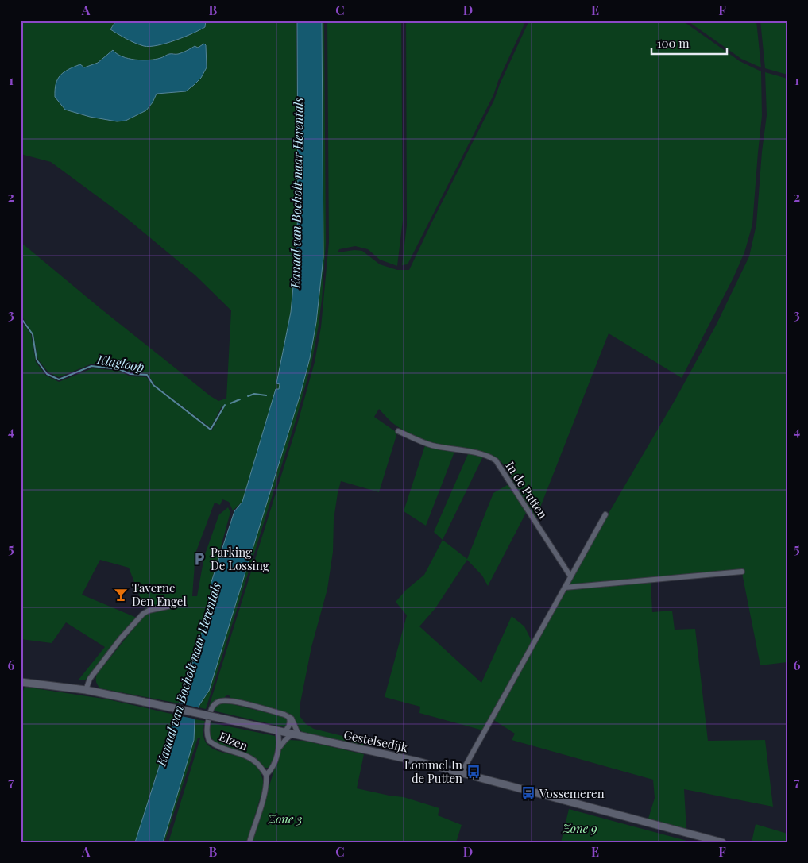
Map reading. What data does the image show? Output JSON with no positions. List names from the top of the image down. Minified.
{"streets":{"main road":["Gestelsedijk"],"street":["In de Putten","Elzen"]},"water":["Kanaal van Bocholt naar Herentals","Klagloop"],"parks":["Zone 3","Zone 9"],"places":{"parking":["Parking De Lossing"],"bar":["Taverne Den Engel"],"bus stop":["Lommel In de Putten","Vossemeren"]},"scale_bar":"100 m","grid":{"columns":["A","B","C","D","E","F"],"rows":["1","2","3","4","5","6","7"]}}
